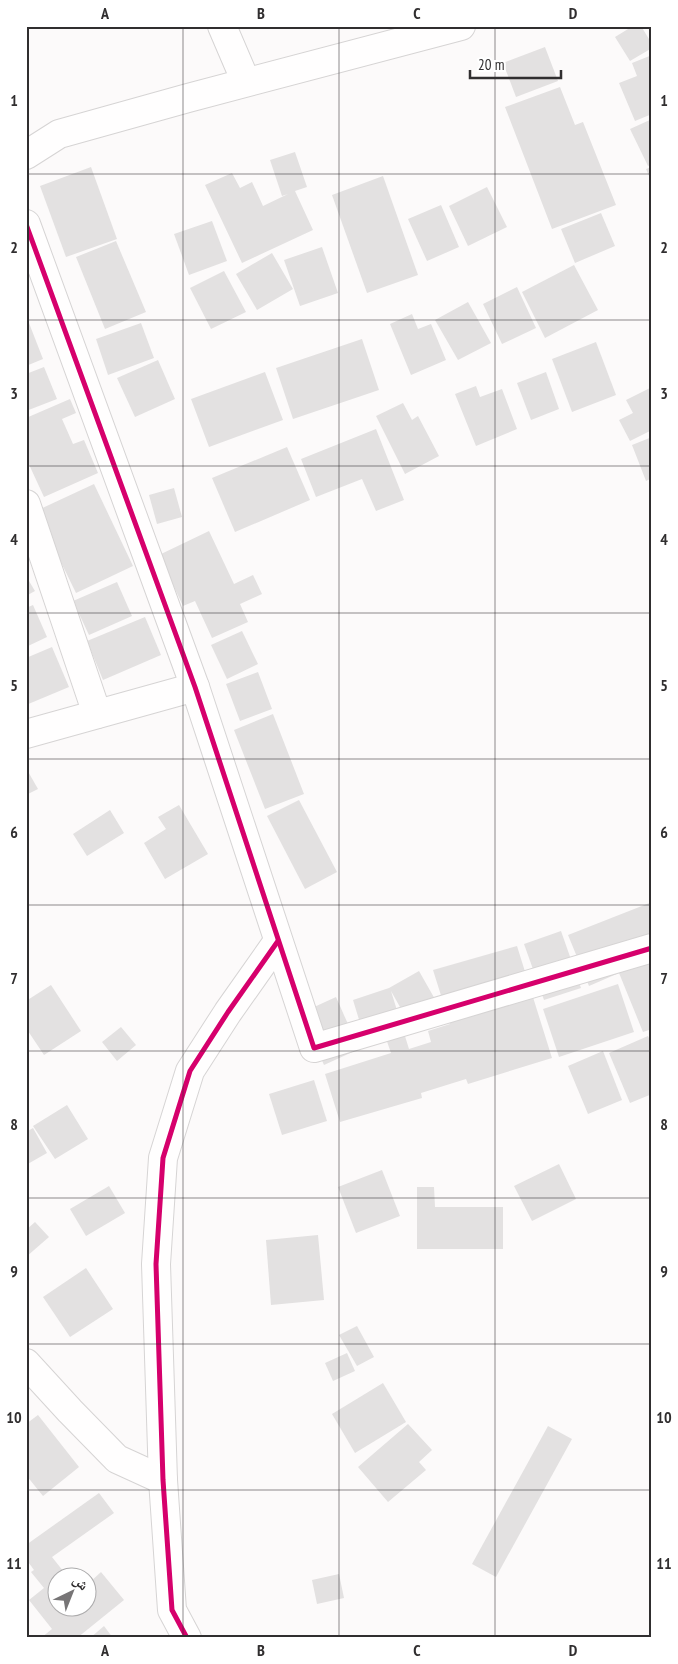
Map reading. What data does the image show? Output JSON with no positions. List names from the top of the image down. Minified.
{"scale_bar":"20 m","north":"top right","grid":{"columns":["A","B","C","D"],"rows":["1","2","3","4","5","6","7","8","9","10","11"]}}
